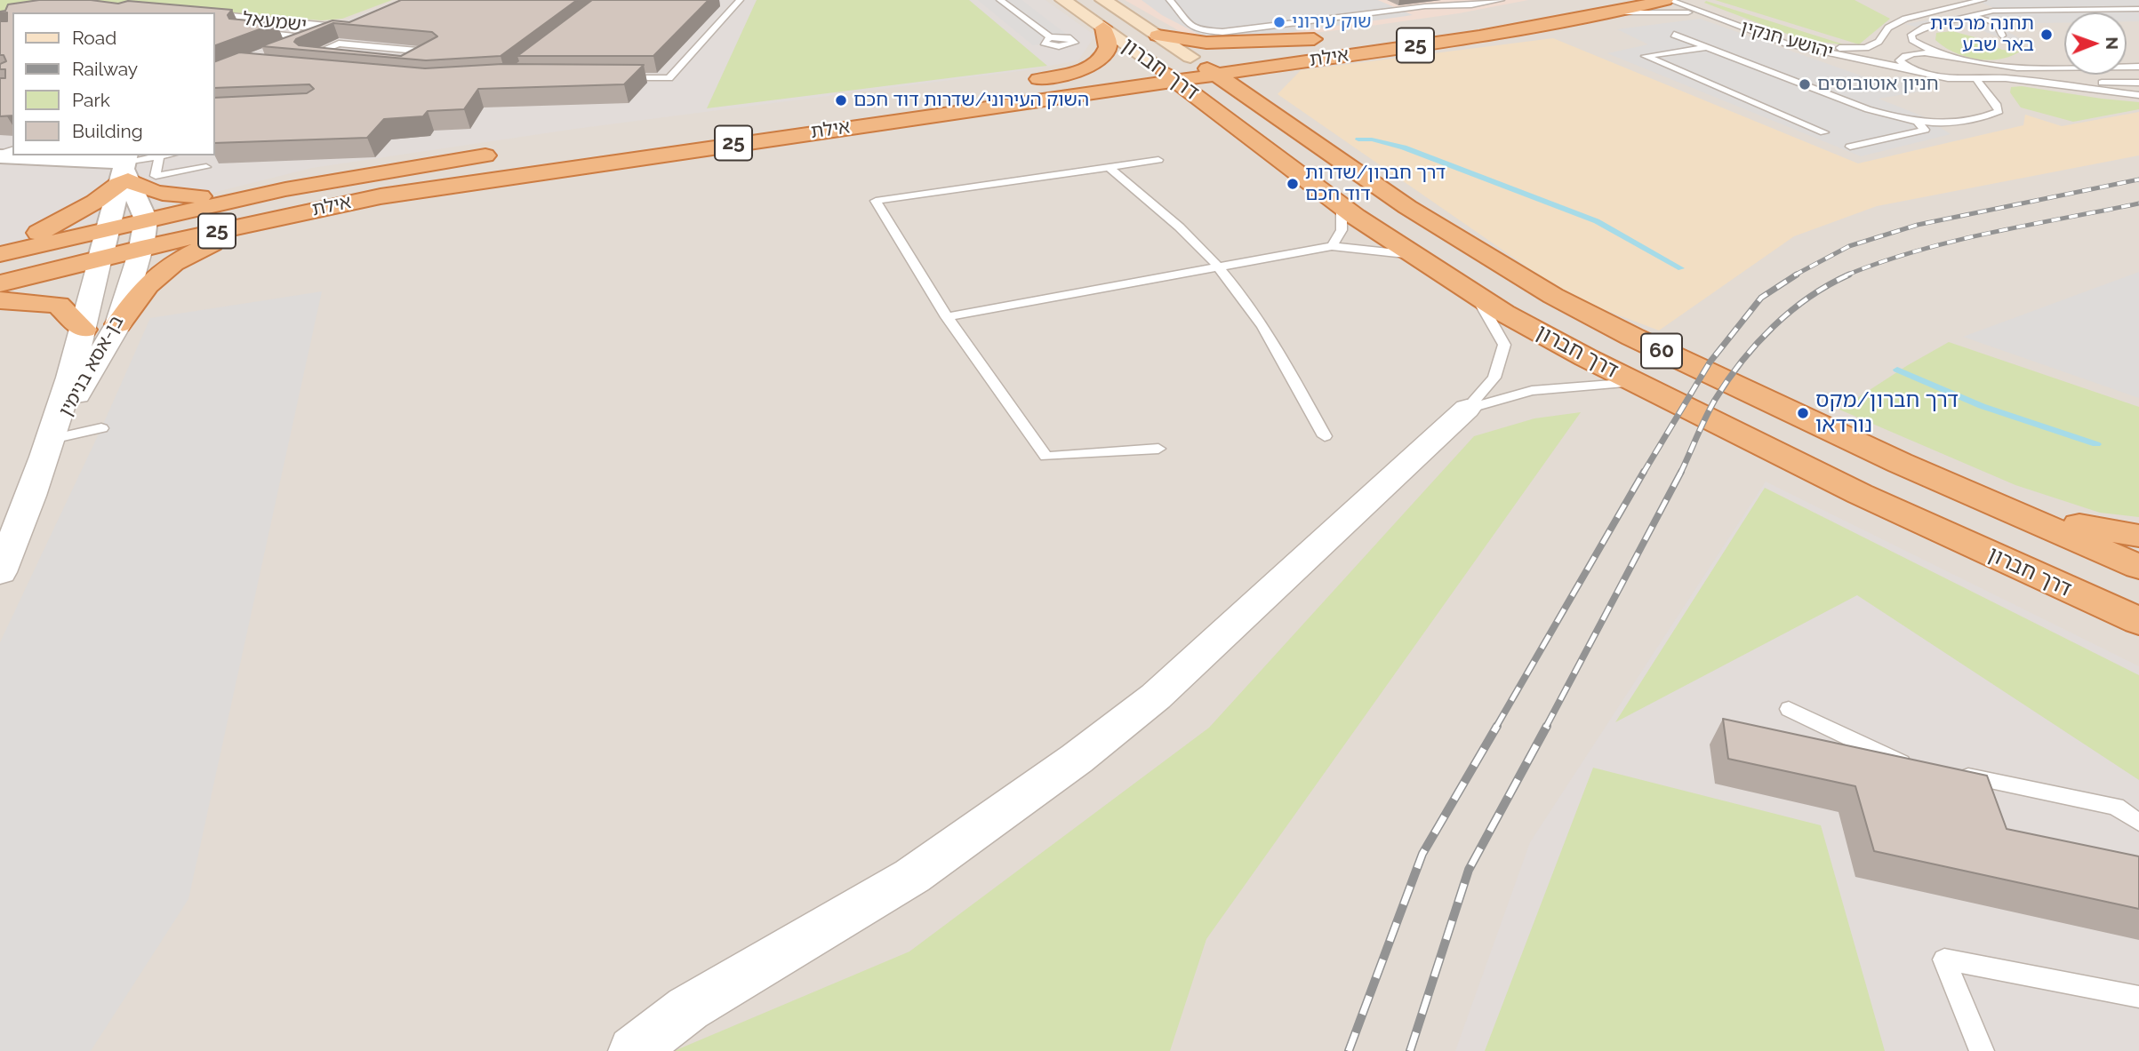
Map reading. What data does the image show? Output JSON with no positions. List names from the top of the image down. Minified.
{"streets":{"highway":["25","אילת","דרך חברון","60"],"street":["ישמעאל","בן-אסא בנימין"],"lane":["יהושע חנקין"]},"crossings":[["יהושע חנקין","אילת"],["אילת","דרך חברון"],["אילת","בן-אסא בנימין"]],"places":["שוק עירוני","תחנה מרכזית באר שבע","חניון אוטובוסים","השוק העירוני/שדרות דוד חכם","דרך חברון/שדרות דוד חכם","דרך חברון/מקס נורדאו"],"legend":["Road","Railway","Park","Building"],"north":"right"}
